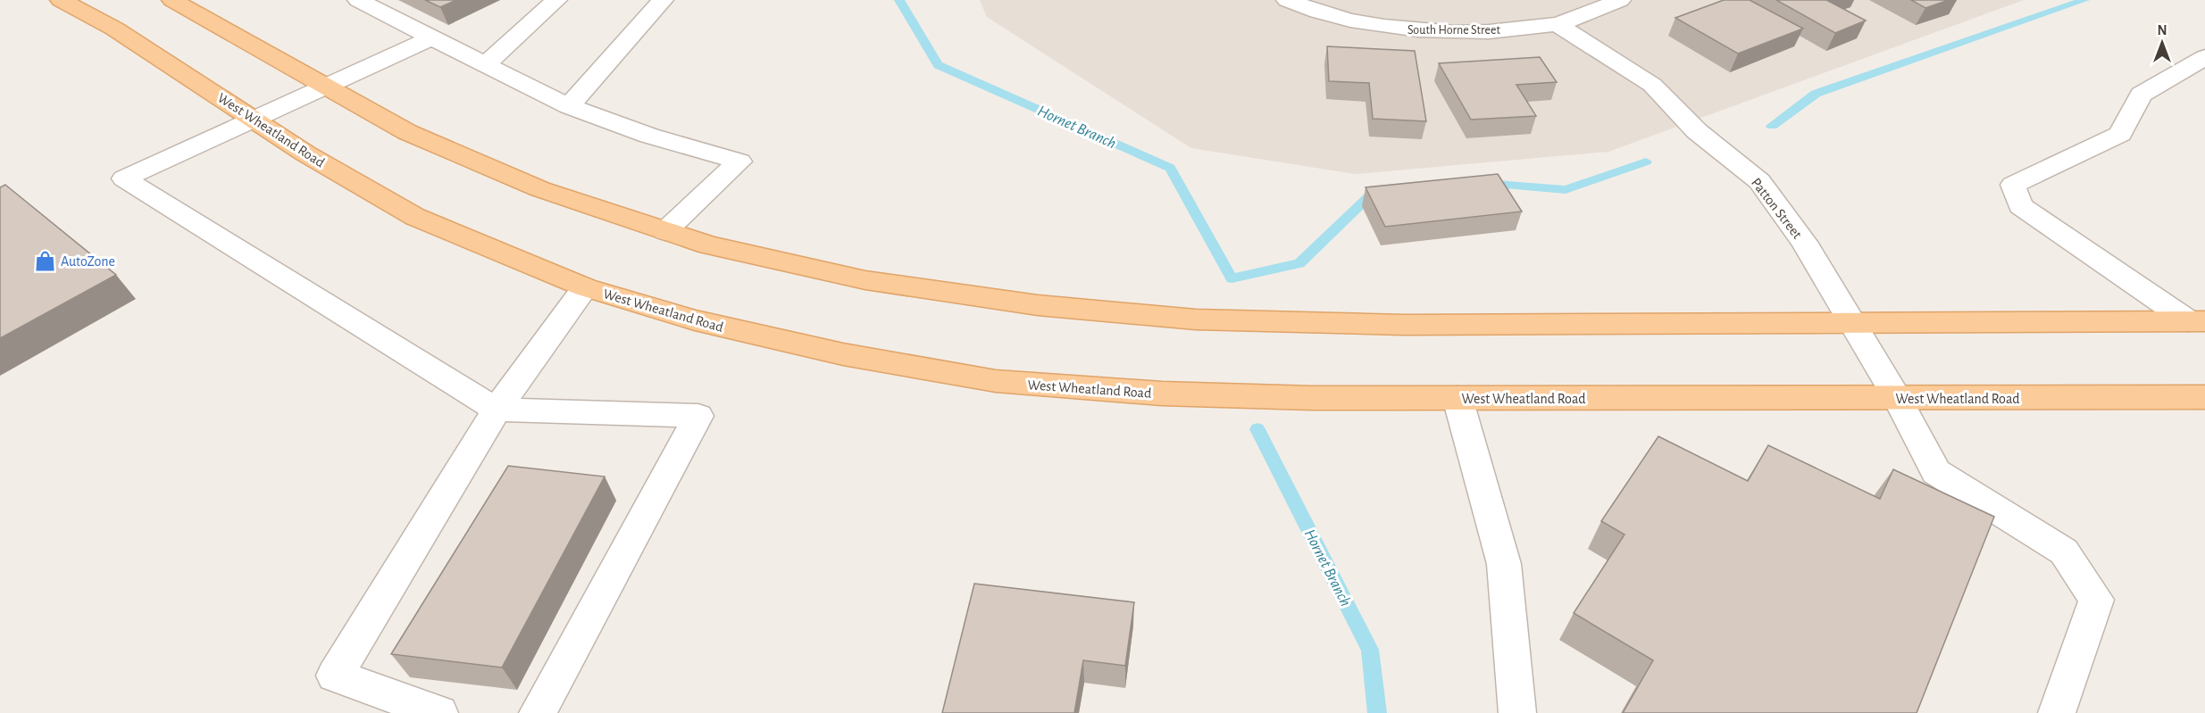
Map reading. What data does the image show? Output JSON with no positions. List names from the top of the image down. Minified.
{"streets":{"main road":["West Wheatland Road"],"street":["South Horne Street","Patton Street"]},"crossings":[["South Horne Street","Patton Street"],["West Wheatland Road","Patton Street"]],"water":["Hornet Branch"],"places":{"shop":["AutoZone"]},"north":"top"}
